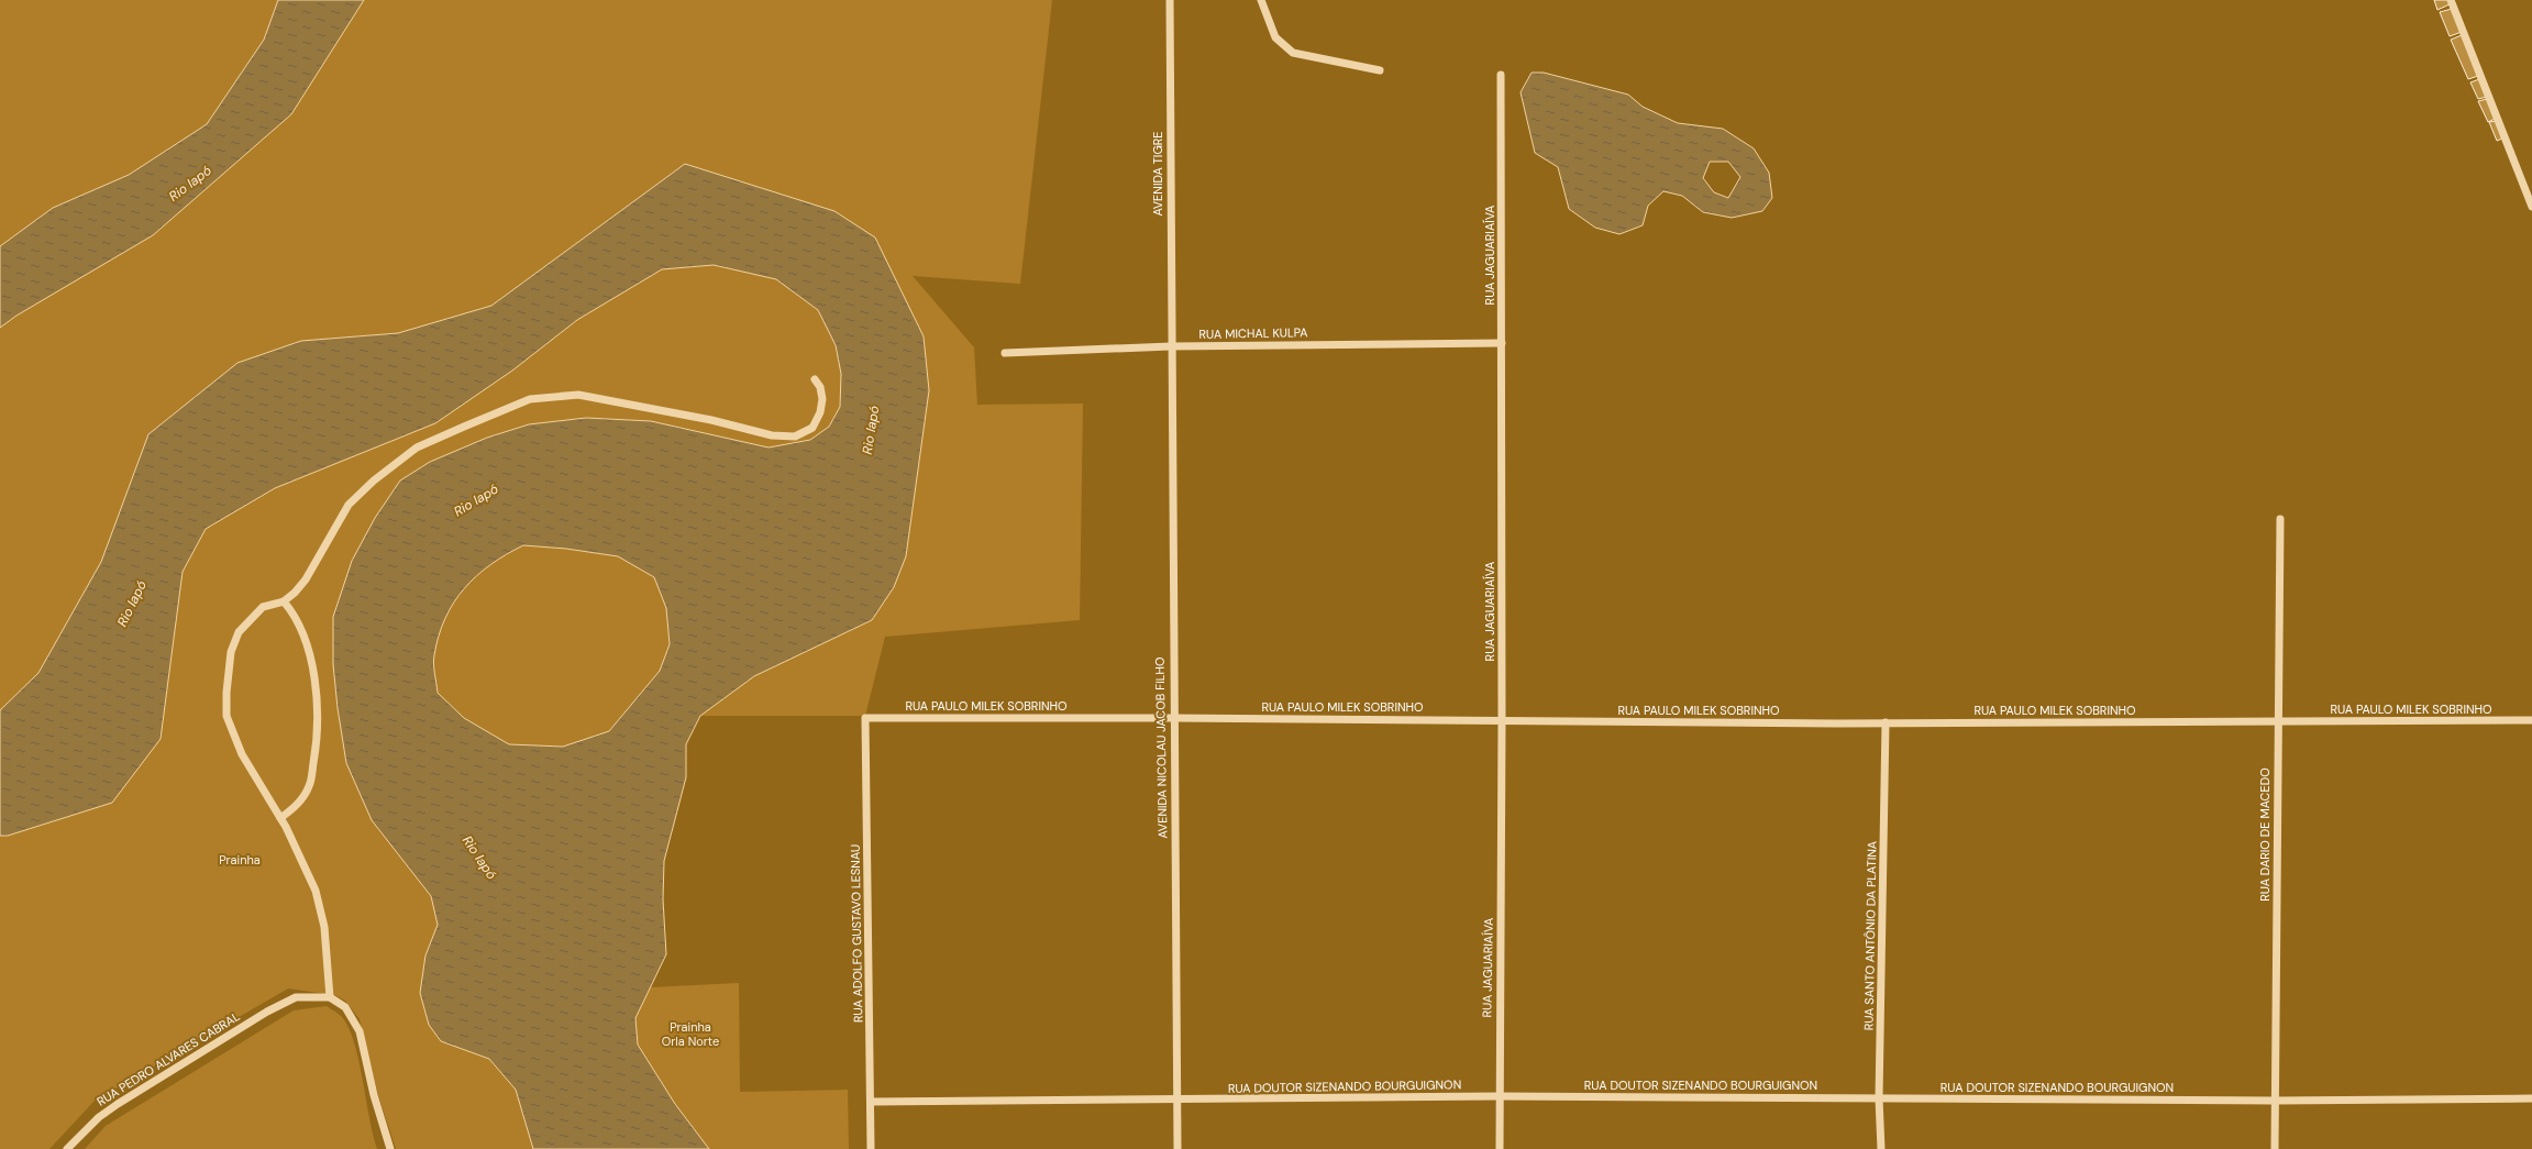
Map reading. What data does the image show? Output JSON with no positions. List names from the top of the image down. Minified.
{"streets":{"street":["AVENIDA TIGRE","RUA JAGUARIAÍVA","RUA MICHAL KULPA","RUA PAULO MILEK SOBRINHO","AVENIDA NICOLAU JACOB FILHO","RUA DARIO DE MACEDO","RUA ADOLFO GUSTAVO LESNAU","RUA SANTO ANTÔNIO DA PLATINA","RUA PEDRO ALVARES CABRAL","RUA DOUTOR SIZENANDO BOURGUIGNON"]},"crossings":[["AVENIDA TIGRE","RUA MICHAL KULPA"],["AVENIDA TIGRE","AVENIDA NICOLAU JACOB FILHO"],["RUA JAGUARIAÍVA","RUA MICHAL KULPA"],["RUA JAGUARIAÍVA","RUA PAULO MILEK SOBRINHO"],["RUA JAGUARIAÍVA","RUA DOUTOR SIZENANDO BOURGUIGNON"],["RUA MICHAL KULPA","AVENIDA NICOLAU JACOB FILHO"],["RUA PAULO MILEK SOBRINHO","AVENIDA NICOLAU JACOB FILHO"],["RUA PAULO MILEK SOBRINHO","RUA DARIO DE MACEDO"],["RUA PAULO MILEK SOBRINHO","RUA ADOLFO GUSTAVO LESNAU"],["RUA PAULO MILEK SOBRINHO","RUA SANTO ANTÔNIO DA PLATINA"],["AVENIDA NICOLAU JACOB FILHO","RUA DOUTOR SIZENANDO BOURGUIGNON"],["RUA DARIO DE MACEDO","RUA DOUTOR SIZENANDO BOURGUIGNON"],["RUA ADOLFO GUSTAVO LESNAU","RUA DOUTOR SIZENANDO BOURGUIGNON"],["RUA SANTO ANTÔNIO DA PLATINA","RUA DOUTOR SIZENANDO BOURGUIGNON"]],"water":["Rio Iapó"],"parks":["Prainha","Prainha Orla Norte"]}
